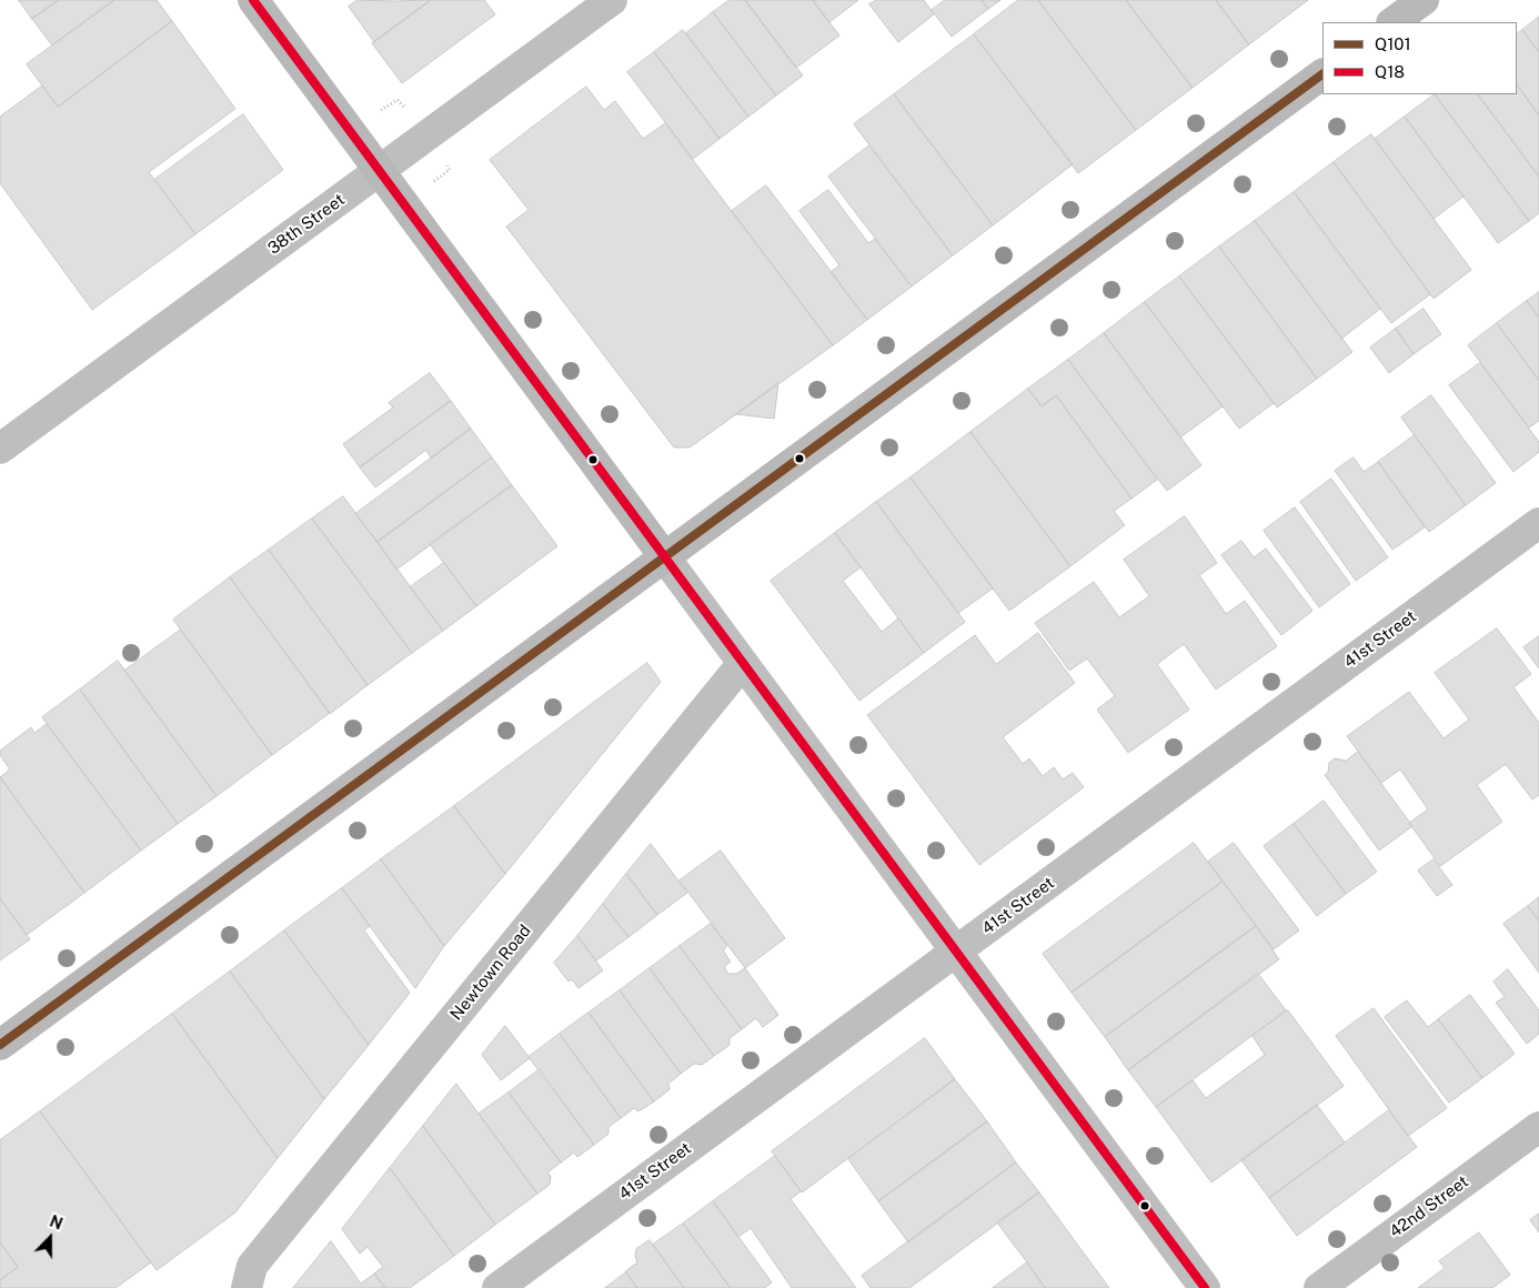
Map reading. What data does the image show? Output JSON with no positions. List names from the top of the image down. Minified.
{"streets":{"street":["38th Street","41st Street","Newtown Road","42nd Street"]},"lines":["transit line Q18","transit line Q101"],"legend":["Q101","Q18"],"north":"top"}
